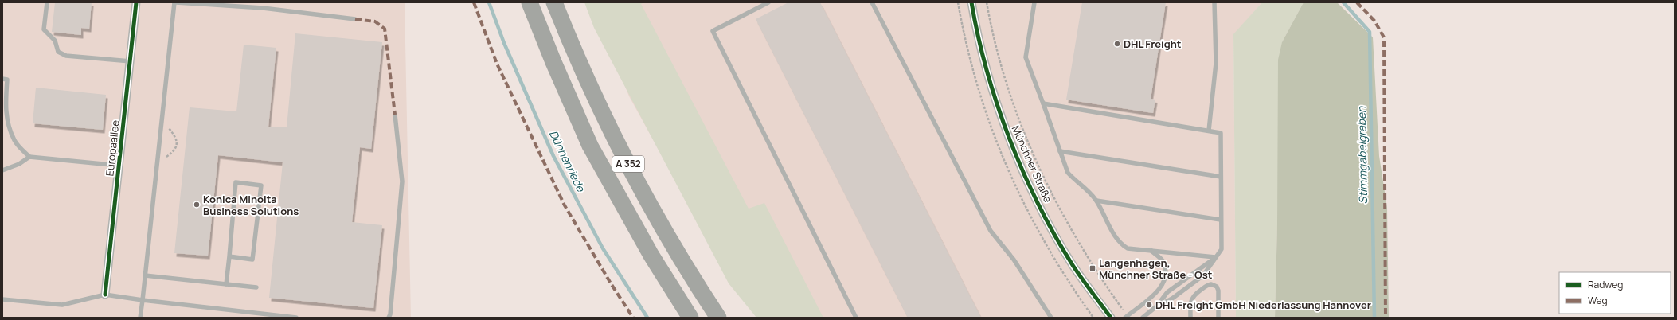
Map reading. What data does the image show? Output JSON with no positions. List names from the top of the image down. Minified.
{"streets":{"highway":["A 352"],"street":["Europaallee","Münchner Straße"]},"water":["Stimmgabelgraben","Dünnenriede"],"places":{"other":["DHL Freight","Konica Minolta Business Solutions","DHL Freight GmbH Niederlassung Hannover"],"transit":["Langenhagen, Münchner Straße - Ost"]},"legend":["Radweg","Weg"]}
